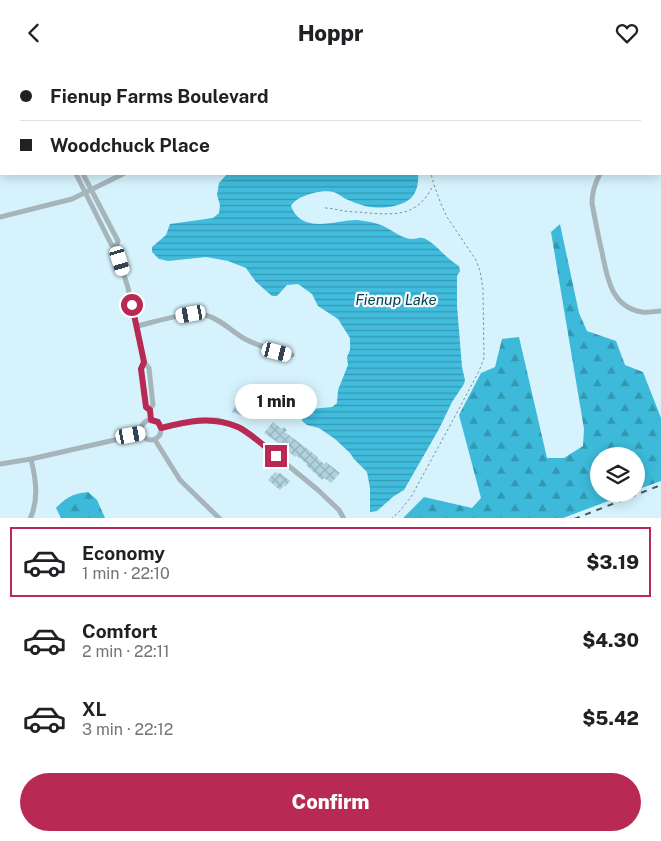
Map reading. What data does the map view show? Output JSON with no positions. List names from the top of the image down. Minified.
{"water":["Fienup Lake"],"page":{"header":"Hoppr","banner":["Fienup Farms Boulevard","Woodchuck Place"],"bubble":"1 min","list":[{"name":"Economy","note":"1 min · 22:10","value":"$3.19"},{"name":"Comfort","note":"2 min · 22:11","value":"$4.30"},{"name":"XL","note":"3 min · 22:12","value":"$5.42"}],"buttons":"Confirm"}}
